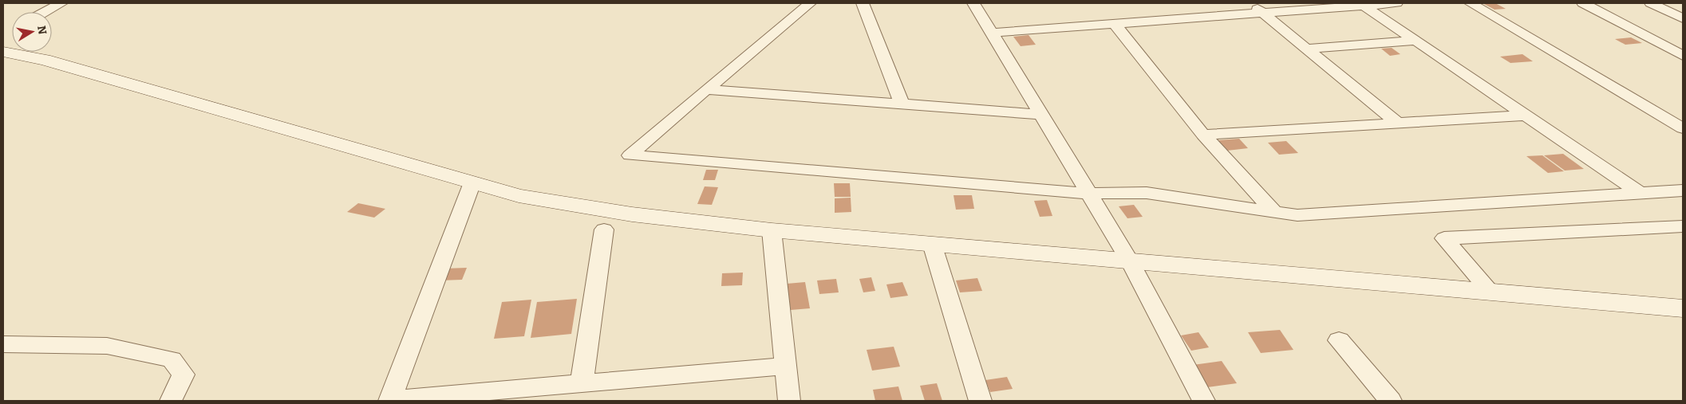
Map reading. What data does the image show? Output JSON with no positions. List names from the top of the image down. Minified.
{"north":"right"}
